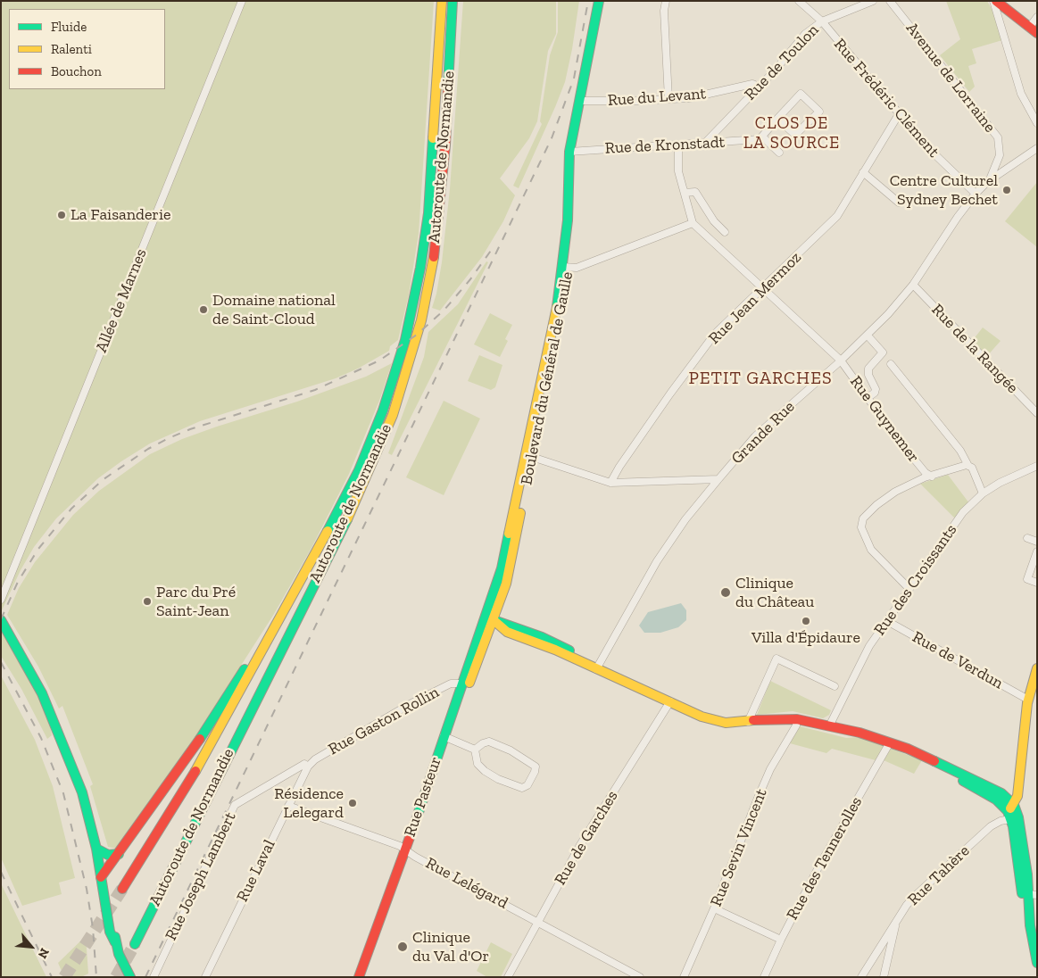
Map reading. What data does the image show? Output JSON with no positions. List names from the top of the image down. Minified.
{"streets":{"main road":["Autoroute de Normandie","Boulevard du Général de Gaulle","Rue Pasteur"],"street":["Rue de Toulon","Avenue de Lorraine","Rue du Levant","Rue Frédéric Clément","Rue de Kronstadt","Rue Jean Mermoz","Allée de Marnes","Rue de la Rangée","Rue Guynemer","Grande Rue","Rue des Croissants","Rue de Verdun","Rue Gaston Rollin","Rue de Garches","Rue Sevin Vincent","Rue des Tennerolles","Rue Laval","Rue Tahère","Rue Joseph Lambert","Rue Lelégard"]},"crossings":[["Rue de Toulon","Rue du Levant"],["Rue de Toulon","Rue Frédéric Clément"],["Rue de Toulon","Rue de Kronstadt"],["Avenue de Lorraine","Grande Rue"],["Rue du Levant","Boulevard du Général de Gaulle"],["Rue Frédéric Clément","Rue Jean Mermoz"],["Rue Frédéric Clément","Grande Rue"],["Rue de Kronstadt","Boulevard du Général de Gaulle"],["Rue Jean Mermoz","Rue Guynemer"],["Rue de la Rangée","Grande Rue"],["Boulevard du Général de Gaulle","Rue Pasteur"],["Rue Guynemer","Grande Rue"],["Rue des Croissants","Rue de Verdun"],["Rue Gaston Rollin","Rue Pasteur"],["Rue Gaston Rollin","Rue Laval"],["Rue Gaston Rollin","Rue Joseph Lambert"],["Rue Pasteur","Rue Lelégard"],["Rue de Garches","Rue Lelégard"],["Rue Laval","Rue Joseph Lambert"],["Rue Laval","Rue Lelégard"]],"districts":["CLOS DE LA SOURCE","PETIT GARCHES"],"places":["Centre Culturel Sydney Bechet","La Faisanderie","Domaine national de Saint-Cloud","Clinique du Château","Parc du Pré Saint-Jean","Villa d'Épidaure","Résidence Lelegard","Clinique du Val d'Or"],"legend":["Fluide","Ralenti","Bouchon"],"north":"bottom right"}
